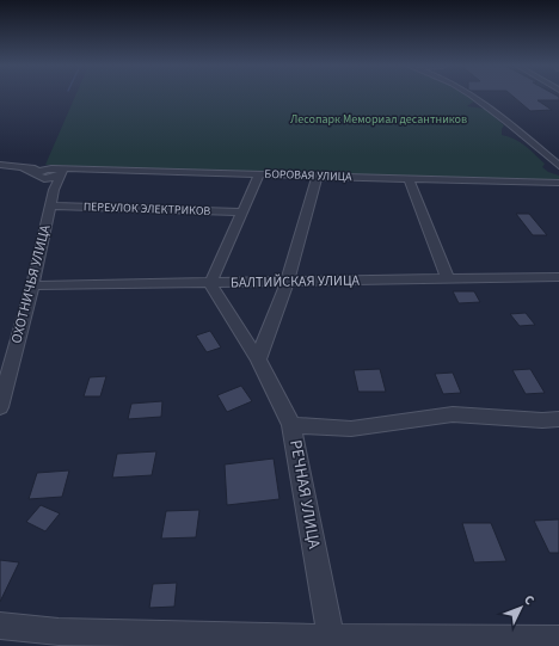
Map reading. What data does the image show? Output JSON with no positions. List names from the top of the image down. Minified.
{"streets":{"street":["БОРОВАЯ УЛИЦА","ПЕРЕУЛОК ЭЛЕКТРИКОВ","БАЛТИЙСКАЯ УЛИЦА","ОХОТНИЧЬЯ УЛИЦА","РЕЧНАЯ УЛИЦА"]},"crossings":[["БОРОВАЯ УЛИЦА","ОХОТНИЧЬЯ УЛИЦА"],["ПЕРЕУЛОК ЭЛЕКТРИКОВ","ОХОТНИЧЬЯ УЛИЦА"],["БАЛТИЙСКАЯ УЛИЦА","ОХОТНИЧЬЯ УЛИЦА"],["БАЛТИЙСКАЯ УЛИЦА","РЕЧНАЯ УЛИЦА"]],"parks":["Лесопарк Мемориал десантников"],"north":"top right"}
